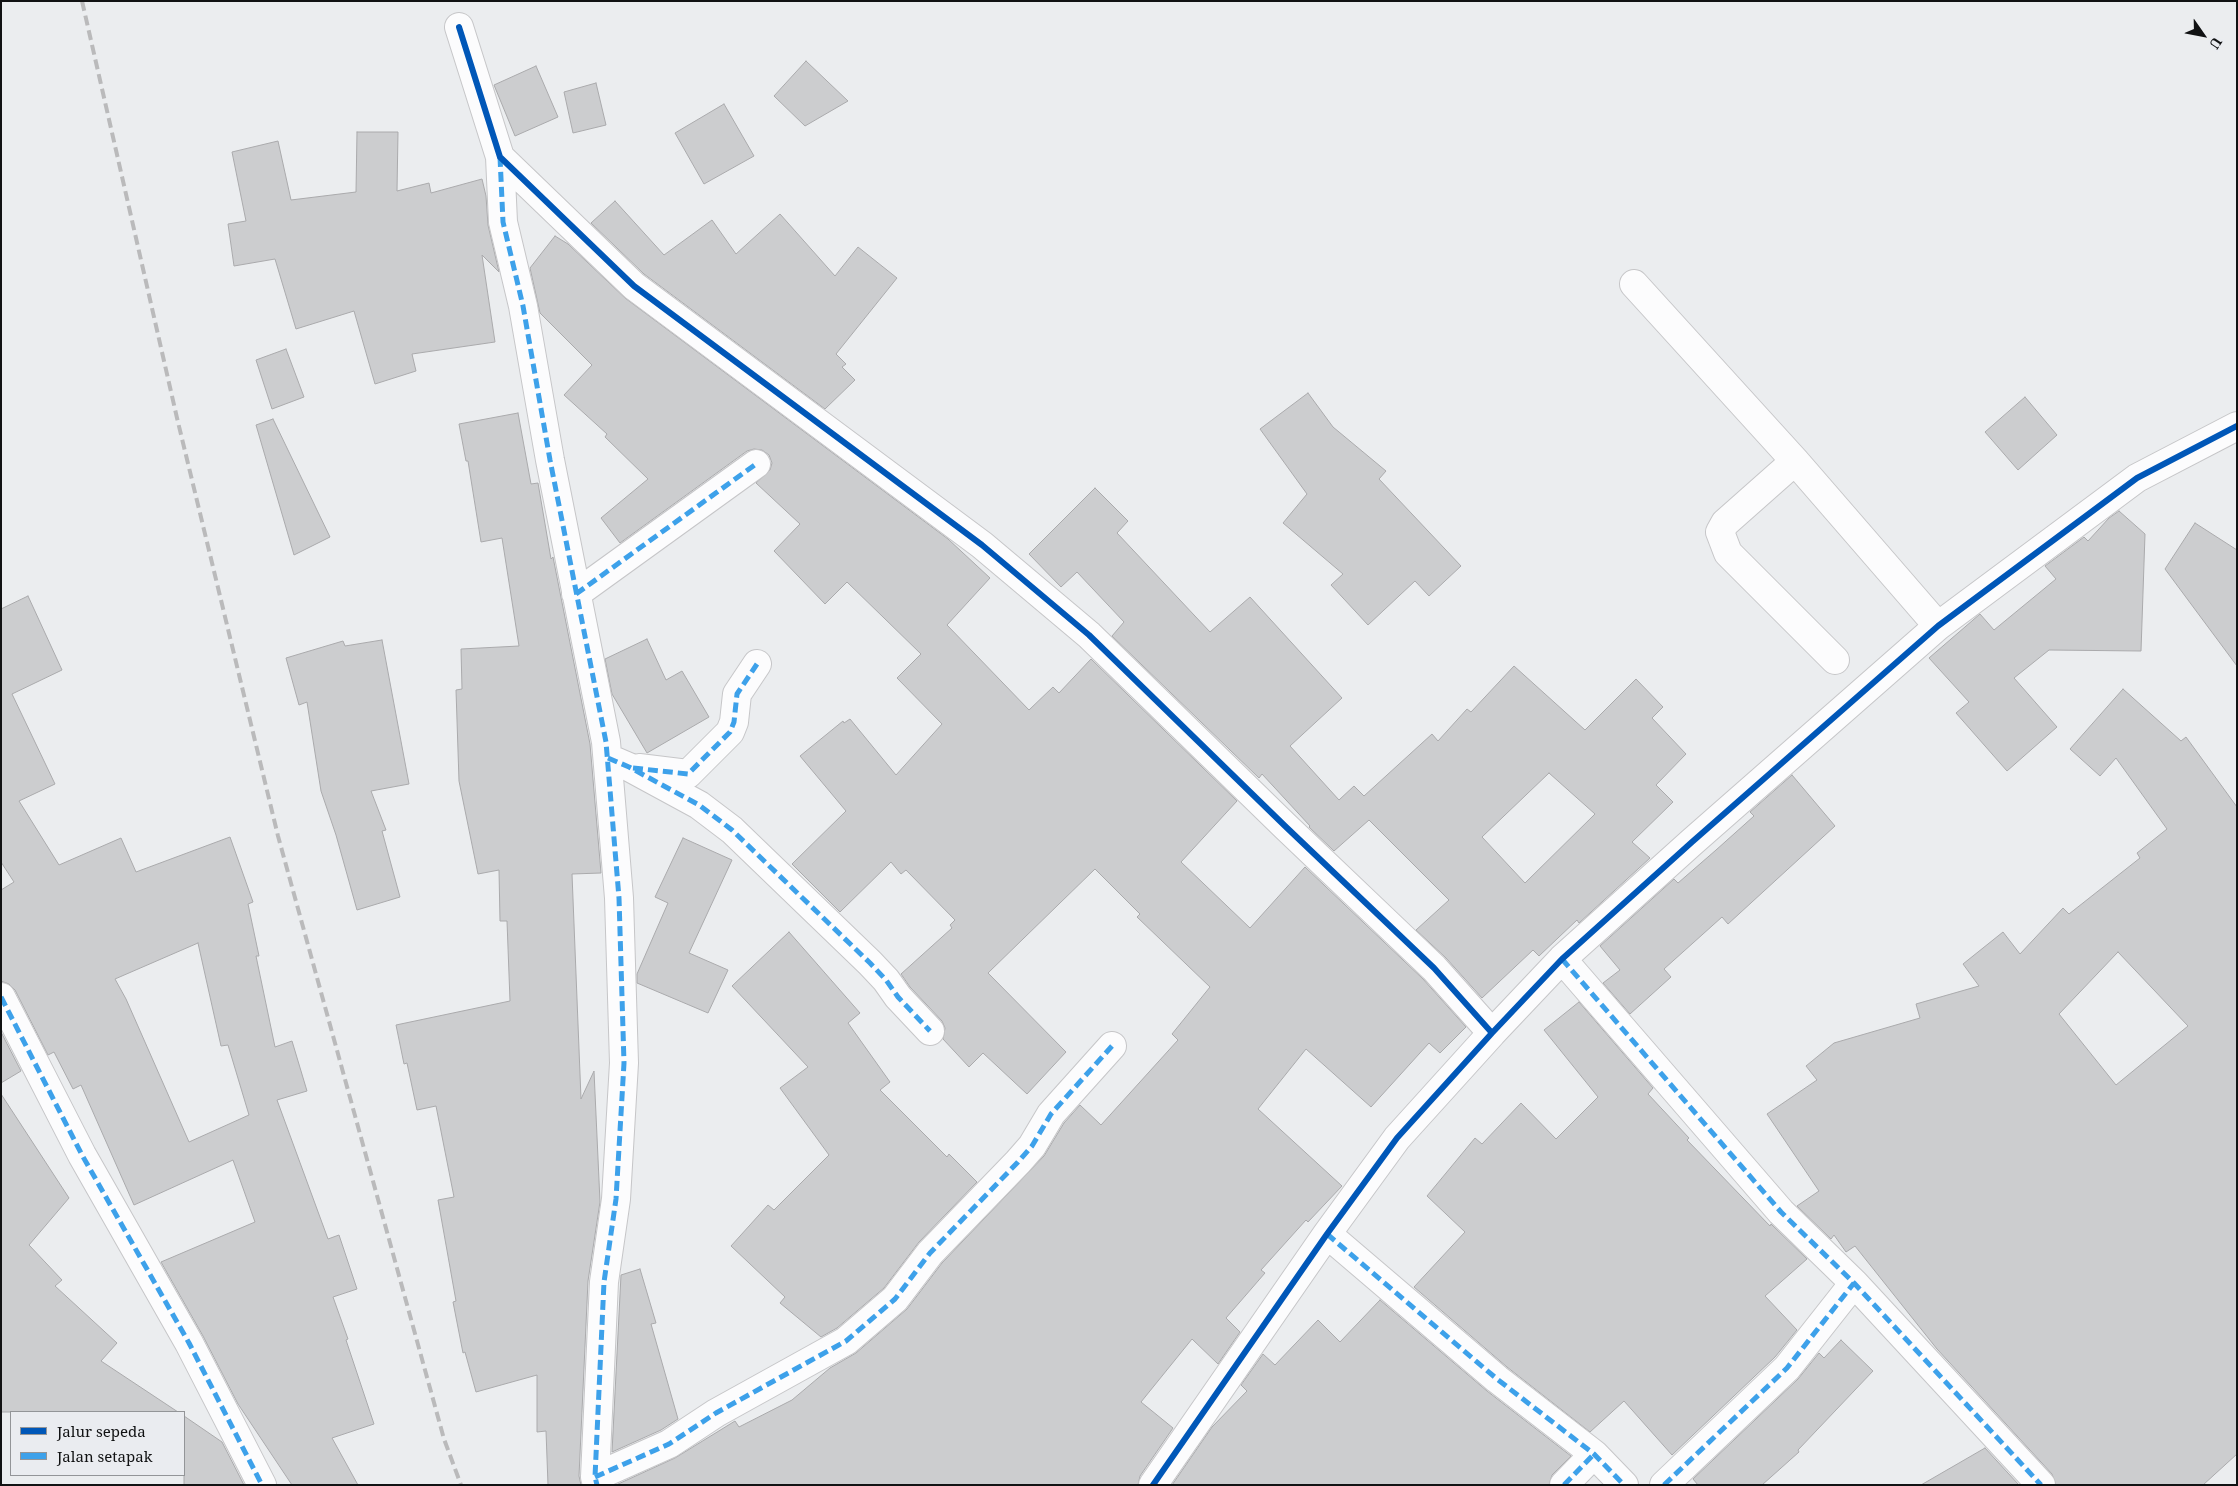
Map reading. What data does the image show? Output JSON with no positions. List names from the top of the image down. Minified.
{"legend":["Jalur sepeda","Jalan setapak"],"north":"bottom right"}
